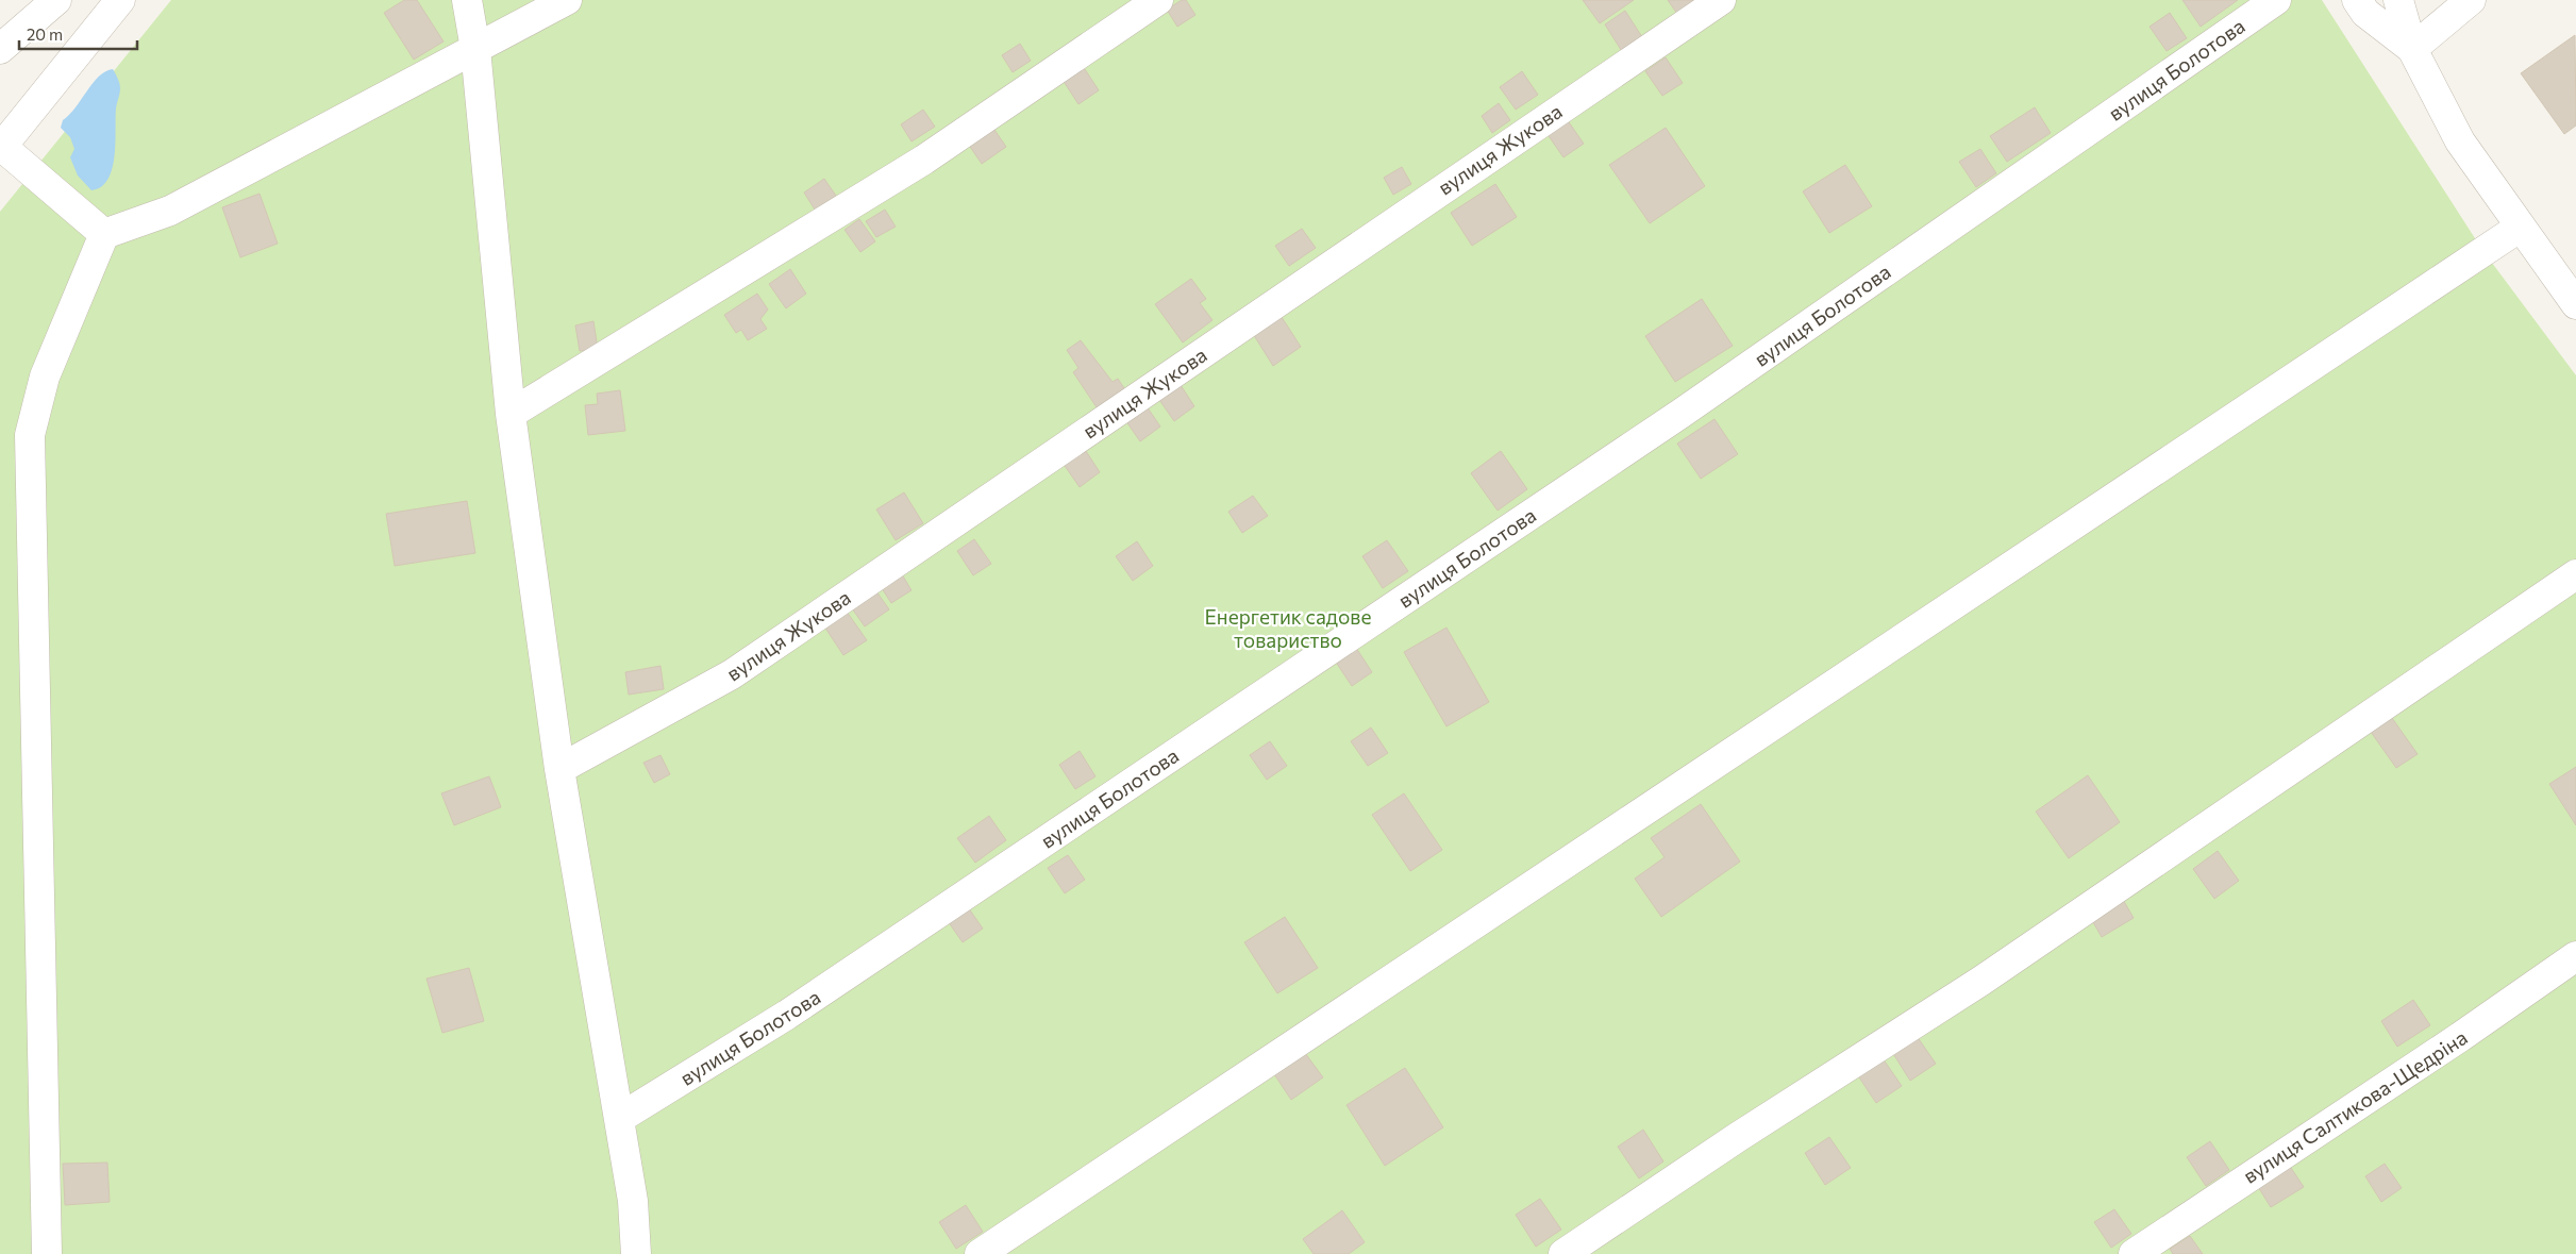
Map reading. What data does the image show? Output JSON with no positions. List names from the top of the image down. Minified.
{"streets":{"street":["вулиця Болотова","вулиця Жукова","вулиця Салтикова-Щедріна"]},"parks":["Енергетик садове товариство"],"scale_bar":"20 m"}
